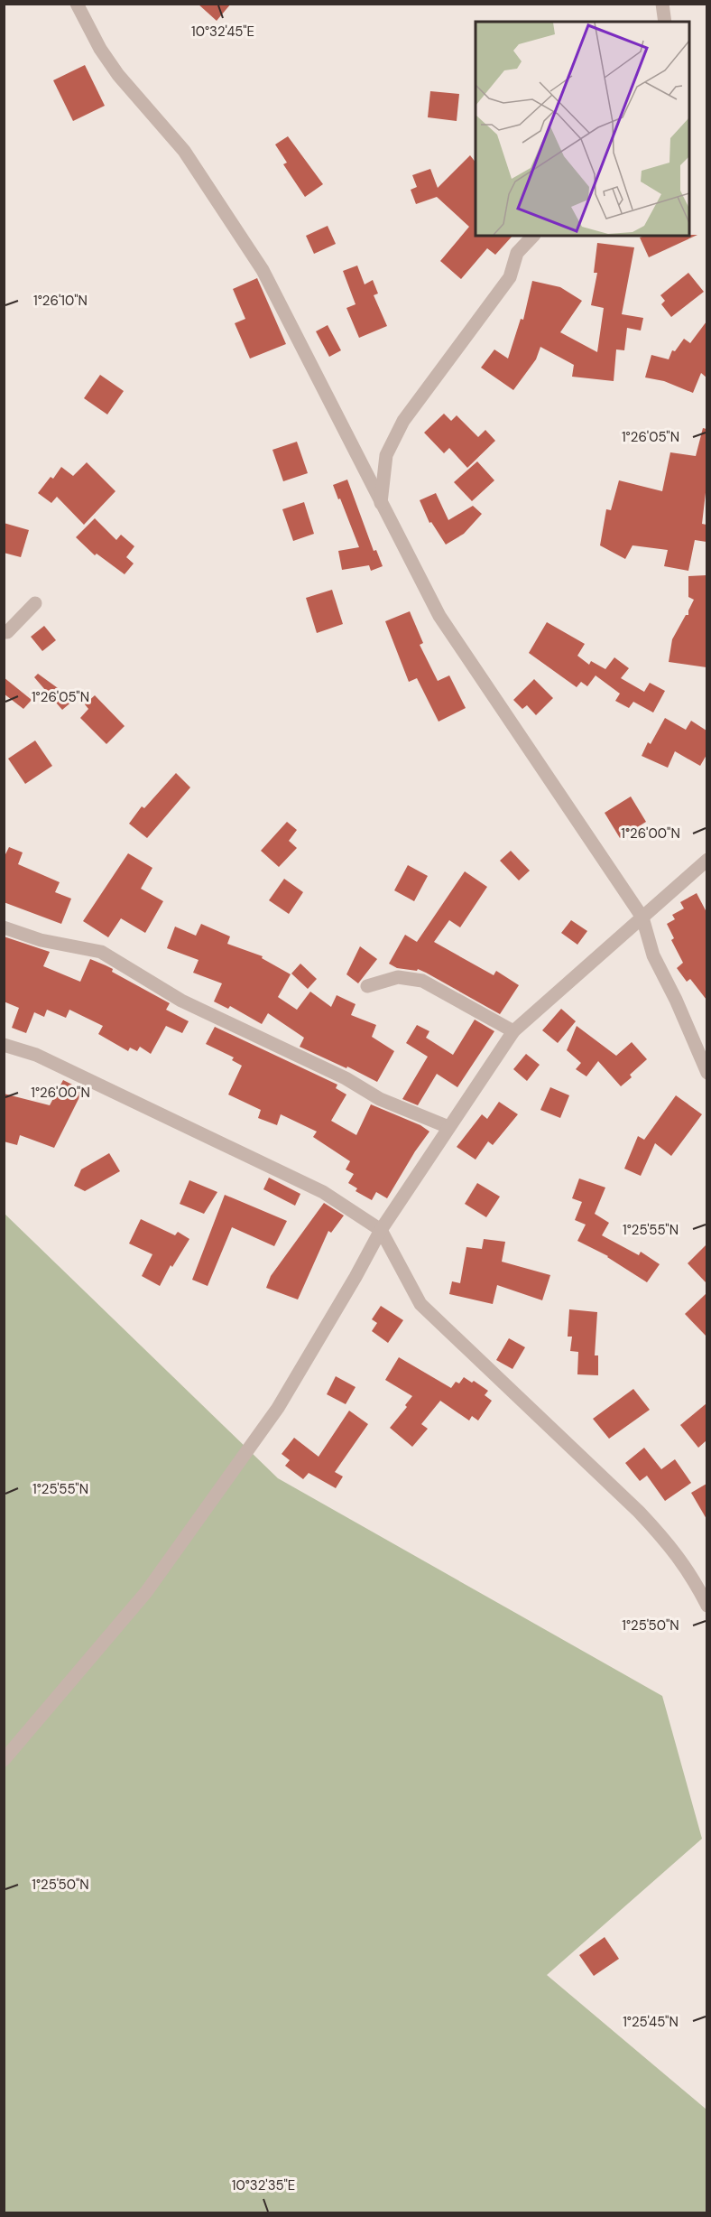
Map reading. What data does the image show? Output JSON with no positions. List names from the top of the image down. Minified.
{"coordinates":["10°32'45\"E","1°26'10\"N","1°26'05\"N","1°26'00\"N","1°25'55\"N","1°25'50\"N","1°25'45\"N","10°32'35\"E"]}
